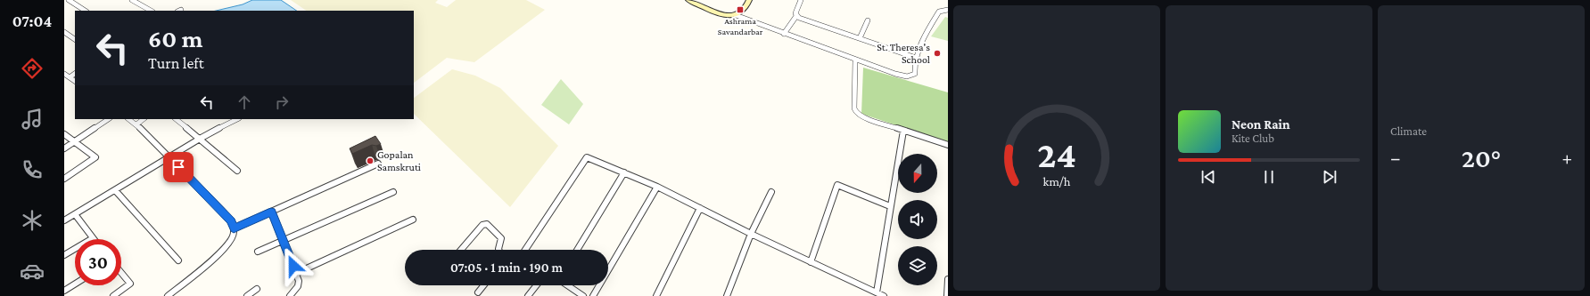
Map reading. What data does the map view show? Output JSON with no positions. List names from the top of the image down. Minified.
{"places":{"transit":["Ashrama Savandarbar"],"other":["St. Theresa's School","Gopalan Samskruti"]},"north":"bottom","page":{"tabs":"07:04","tile":"Climate","turn":["60 m","Turn left"],"song":["Neon Rain","Kite Club"],"heat":["−","20°","+"],"limit":"30","trip":"07:05 · 1 min · 190 m","gauge":["24","km/h"]}}
